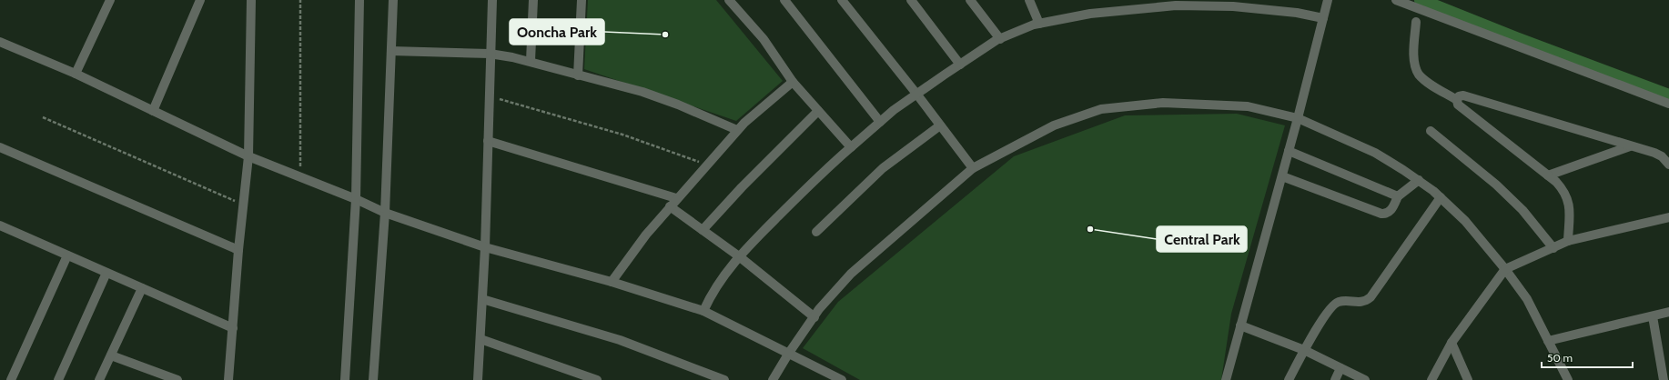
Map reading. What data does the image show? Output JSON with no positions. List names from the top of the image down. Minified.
{"places":["Ooncha Park","Central Park"],"scale_bar":"50 m"}
